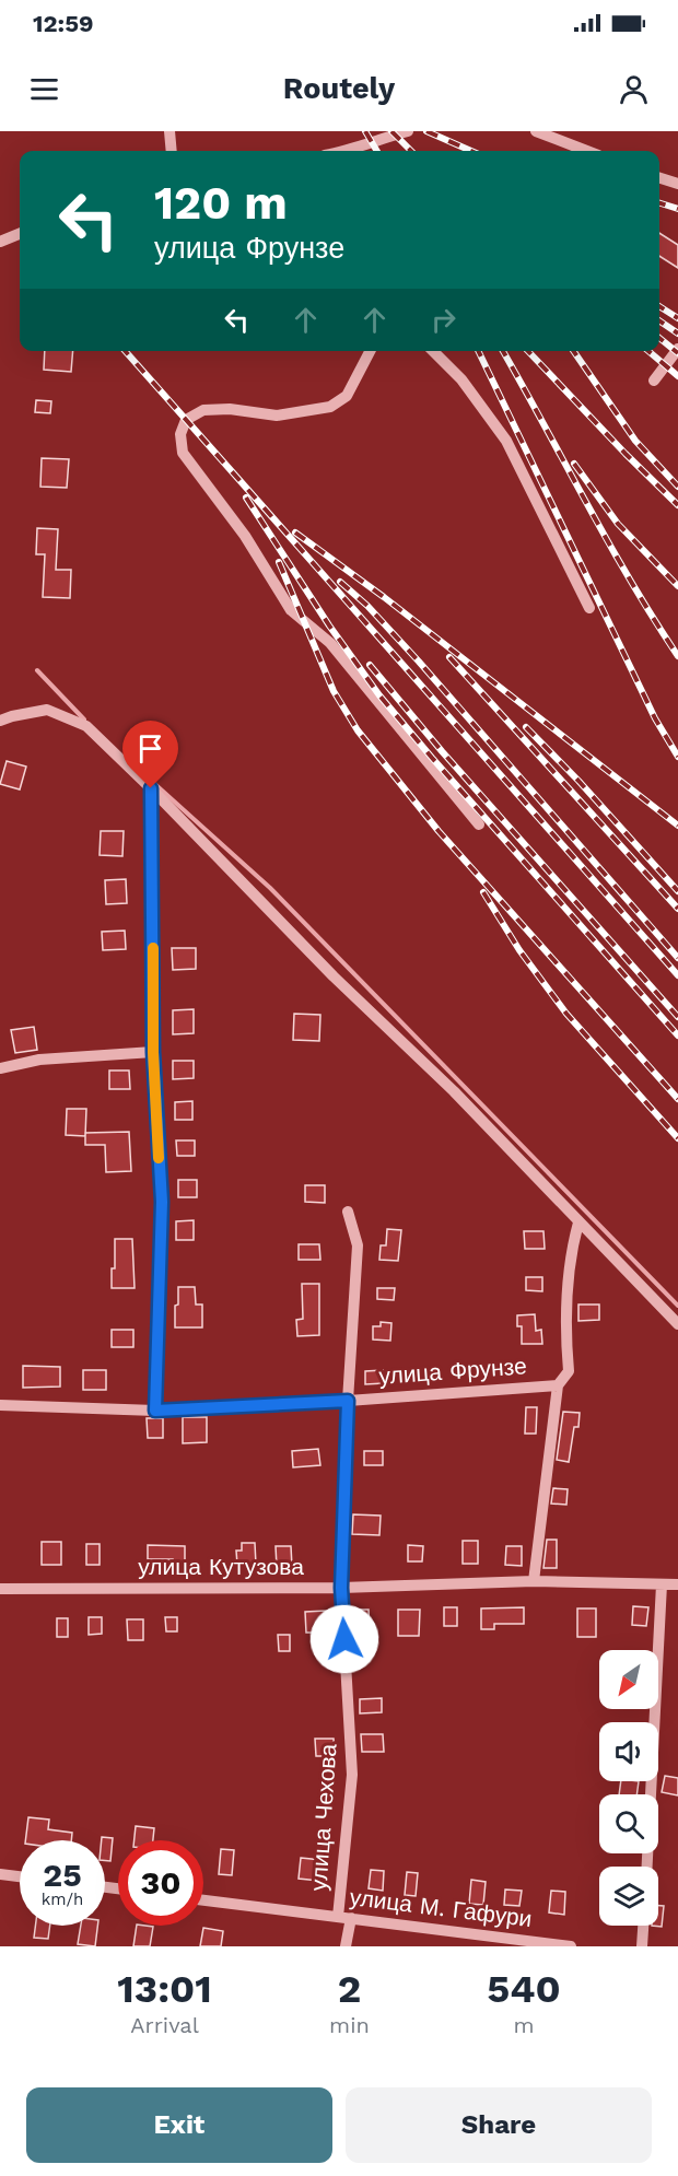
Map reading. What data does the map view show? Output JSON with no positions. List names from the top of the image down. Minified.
{"streets":{"street":["улица Фрунзе","улица Кутузова","улица Чехова","улица М. Гафури"]},"crossings":[["улица Фрунзе","улица Чехова"],["улица Кутузова","улица Чехова"],["улица Чехова","улица М. Гафури"]],"north":"bottom left","page":{"status":"12:59","header":"Routely","turn":["120 m","улица Фрунзе"],"speed":"25 km/h","limit":"30","eta":["13:01","Arrival","2","min","540","m"],"buttons":["Exit","Share"]}}
